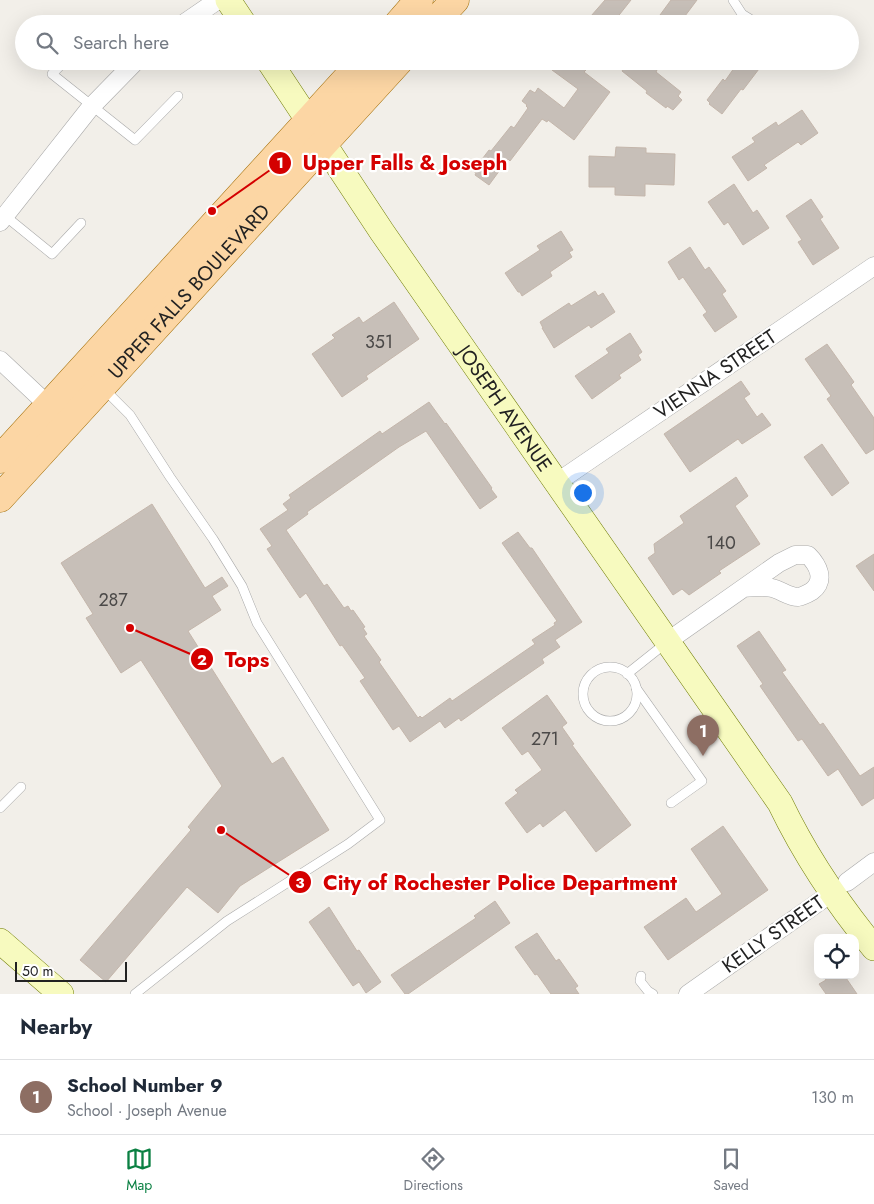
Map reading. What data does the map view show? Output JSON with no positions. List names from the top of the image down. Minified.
{"streets":{"main road":["UPPER FALLS BOULEVARD","JOSEPH AVENUE"],"street":["VIENNA STREET","KELLY STREET"]},"crossings":[["UPPER FALLS BOULEVARD","JOSEPH AVENUE"],["VIENNA STREET","JOSEPH AVENUE"],["JOSEPH AVENUE","KELLY STREET"]],"places":["Upper Falls & Joseph","Tops","City of Rochester Police Department"],"house_numbers":["351","140","287","271"],"scale_bar":"50 m","page":{"search":"Search here","pins":"1","scale":"50 m","heading":"Nearby","list":[{"mark":"1","name":"School Number 9","note":"School · Joseph Avenue","value":"130 m"}],"nav":["Map","Directions","Saved"]}}
